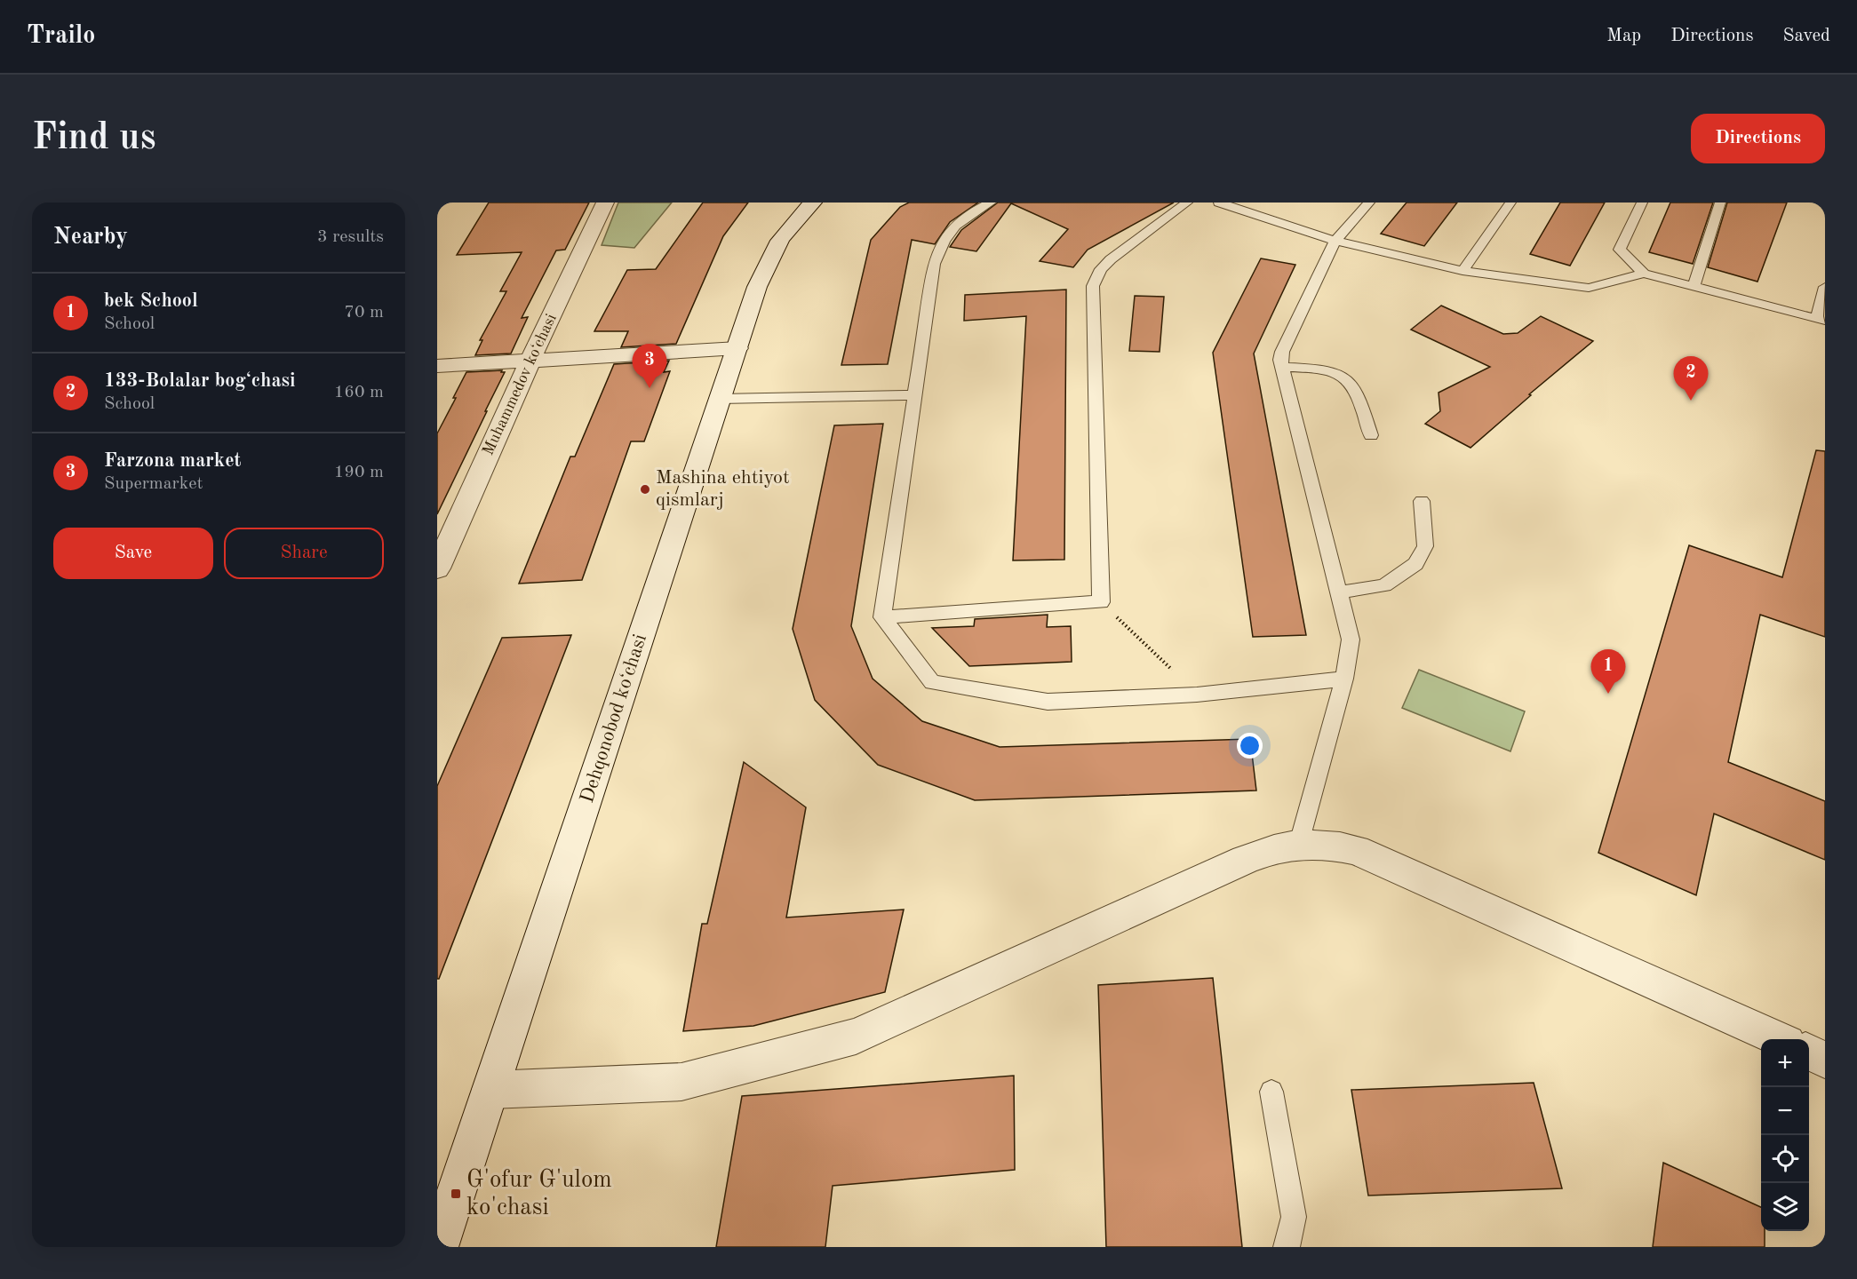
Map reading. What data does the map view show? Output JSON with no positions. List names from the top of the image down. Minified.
{"streets":{"street":["Muhammedov koʻchasi","Dehqonobod koʻchasi"]},"places":{"other":["Mashina ehtiyot qismlarj"],"transit":["G'ofur G'ulom ko'chasi"]},"page":{"header":"Trailo","nav":["Map","Directions","Saved"],"buttons":["Directions",["Save","Share"]],"title":"Find us","heading":["Nearby","3 results"],"list":[{"mark":"1","name":"bek School","note":"School","value":"70 m"},{"mark":"2","name":"133-Bolalar bogʻchasi","note":"School","value":"160 m"},{"mark":"3","name":"Farzona market","note":"Supermarket","value":"190 m"}],"pins":["3","2","1"],"map_buttons":["+","−"]}}
